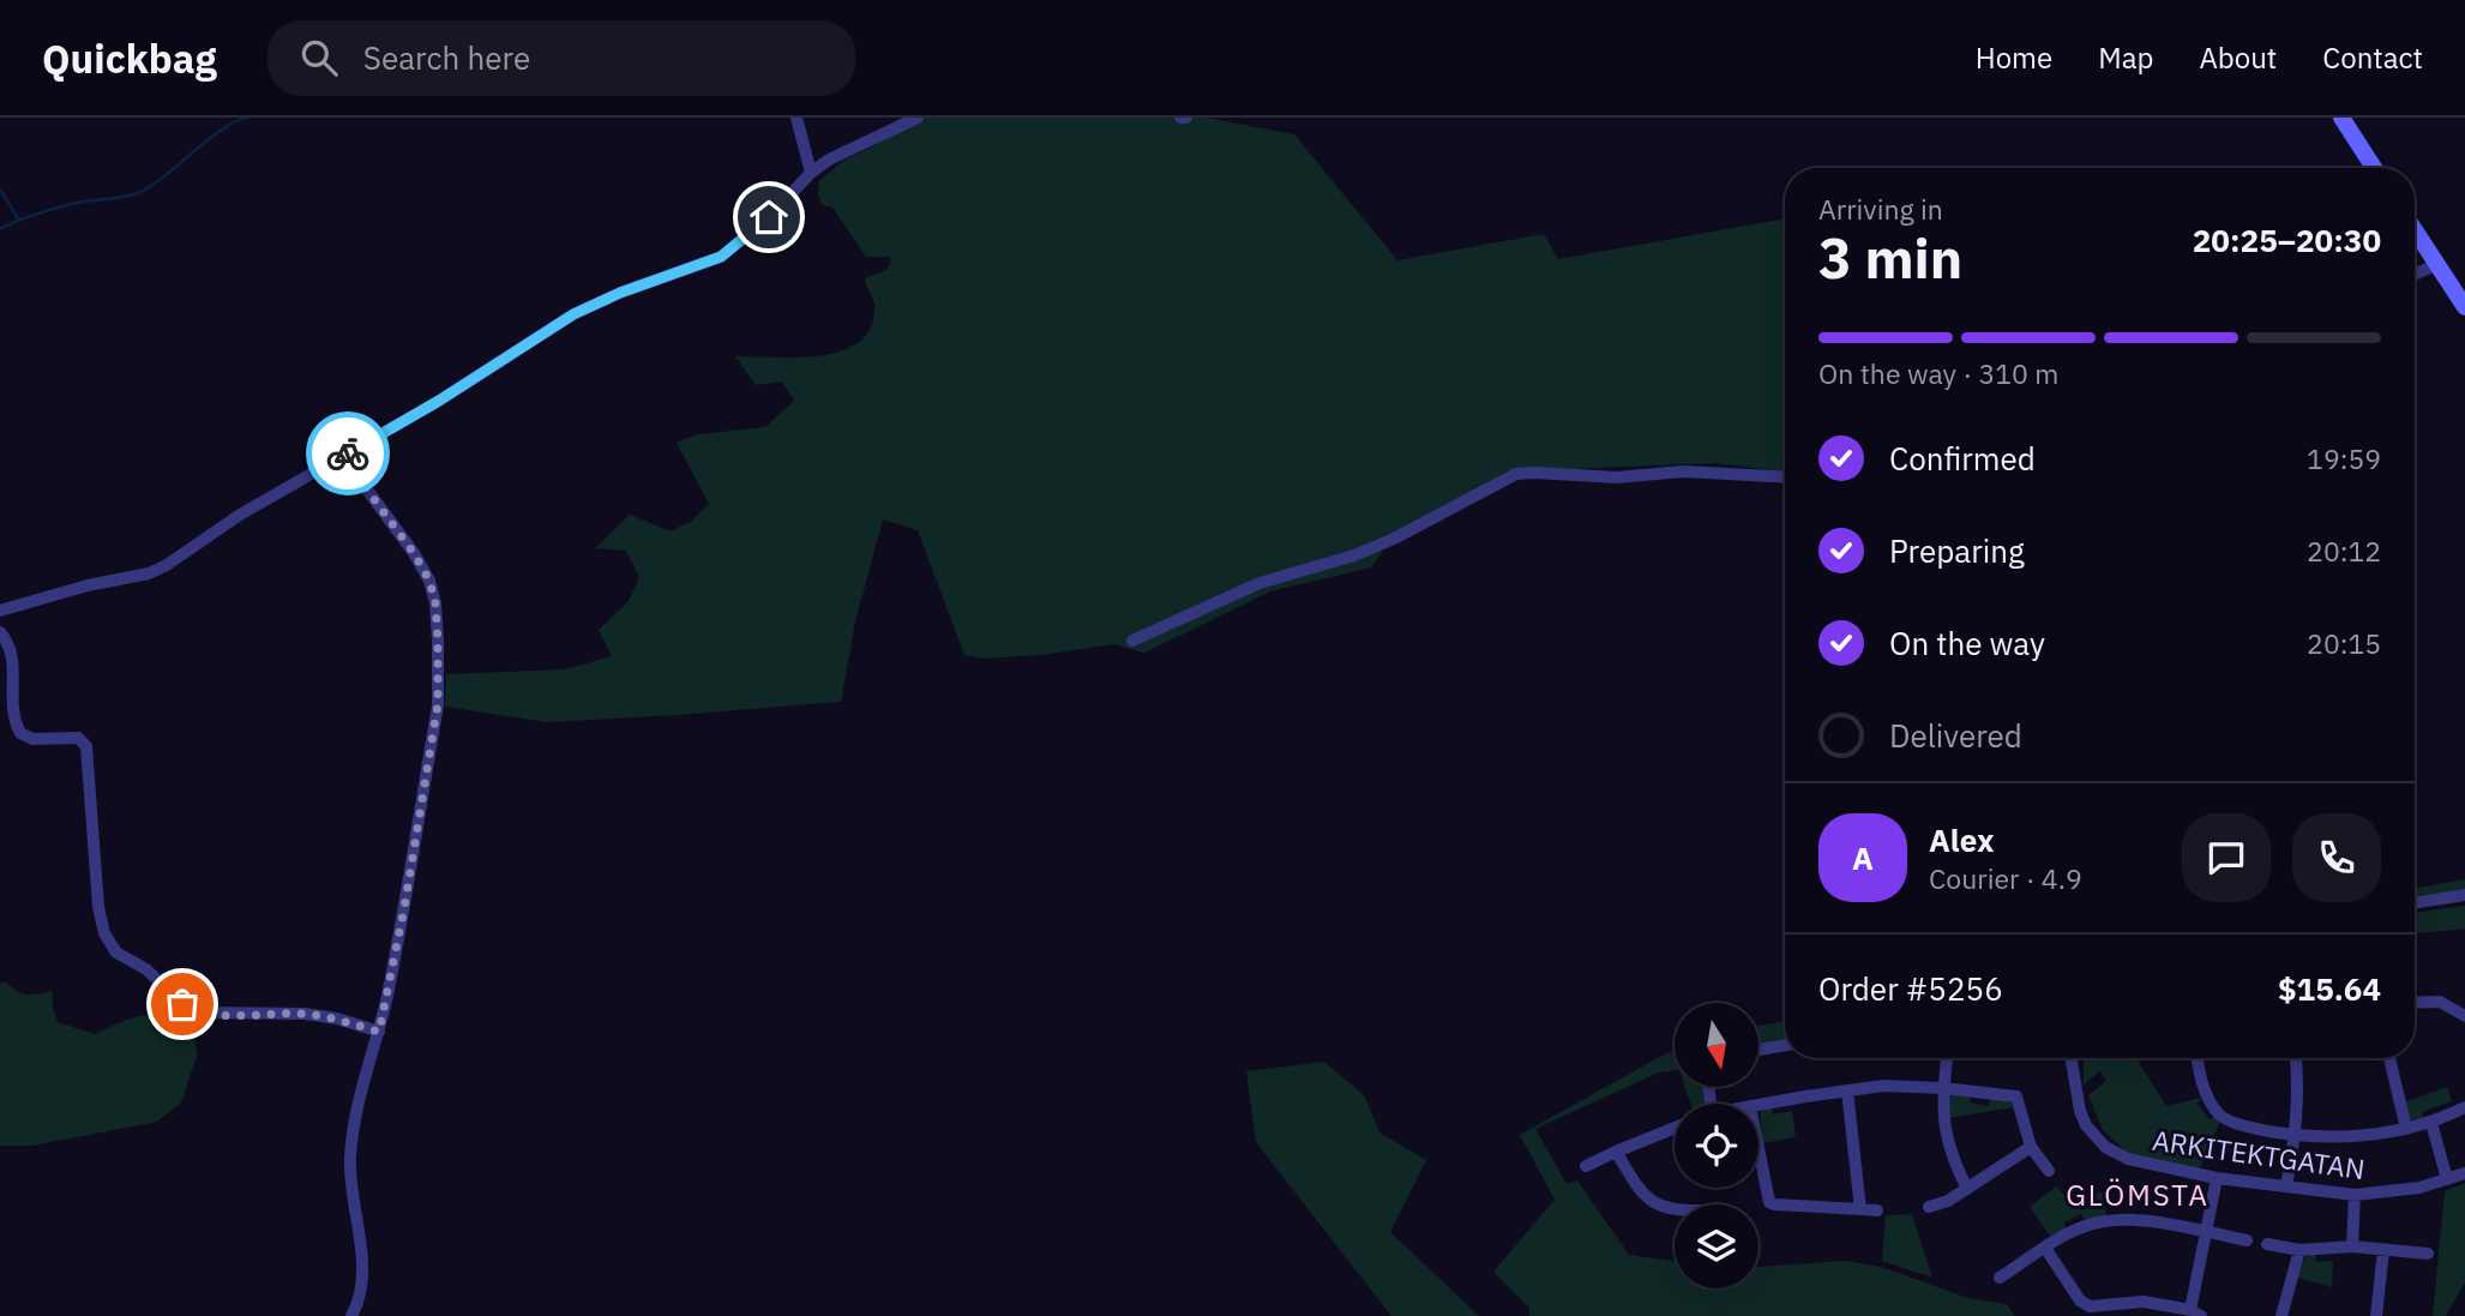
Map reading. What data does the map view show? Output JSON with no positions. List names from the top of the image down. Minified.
{"streets":{"street":["ARKITEKTGATAN"]},"districts":["GLÖMSTA"],"north":"bottom","page":{"header":"Quickbag","search":"Search here","nav":["Home","Map","About","Contact"],"heading":["3 min","Arriving in","20:25–20:30"],"panel":["Alex","Courier · 4.9","Order #5256","$15.64"],"bar":"On the way · 310 m","list":[["Confirmed","19:59"],["Preparing","20:12"],["On the way","20:15"],"Delivered"],"round":"A"}}
